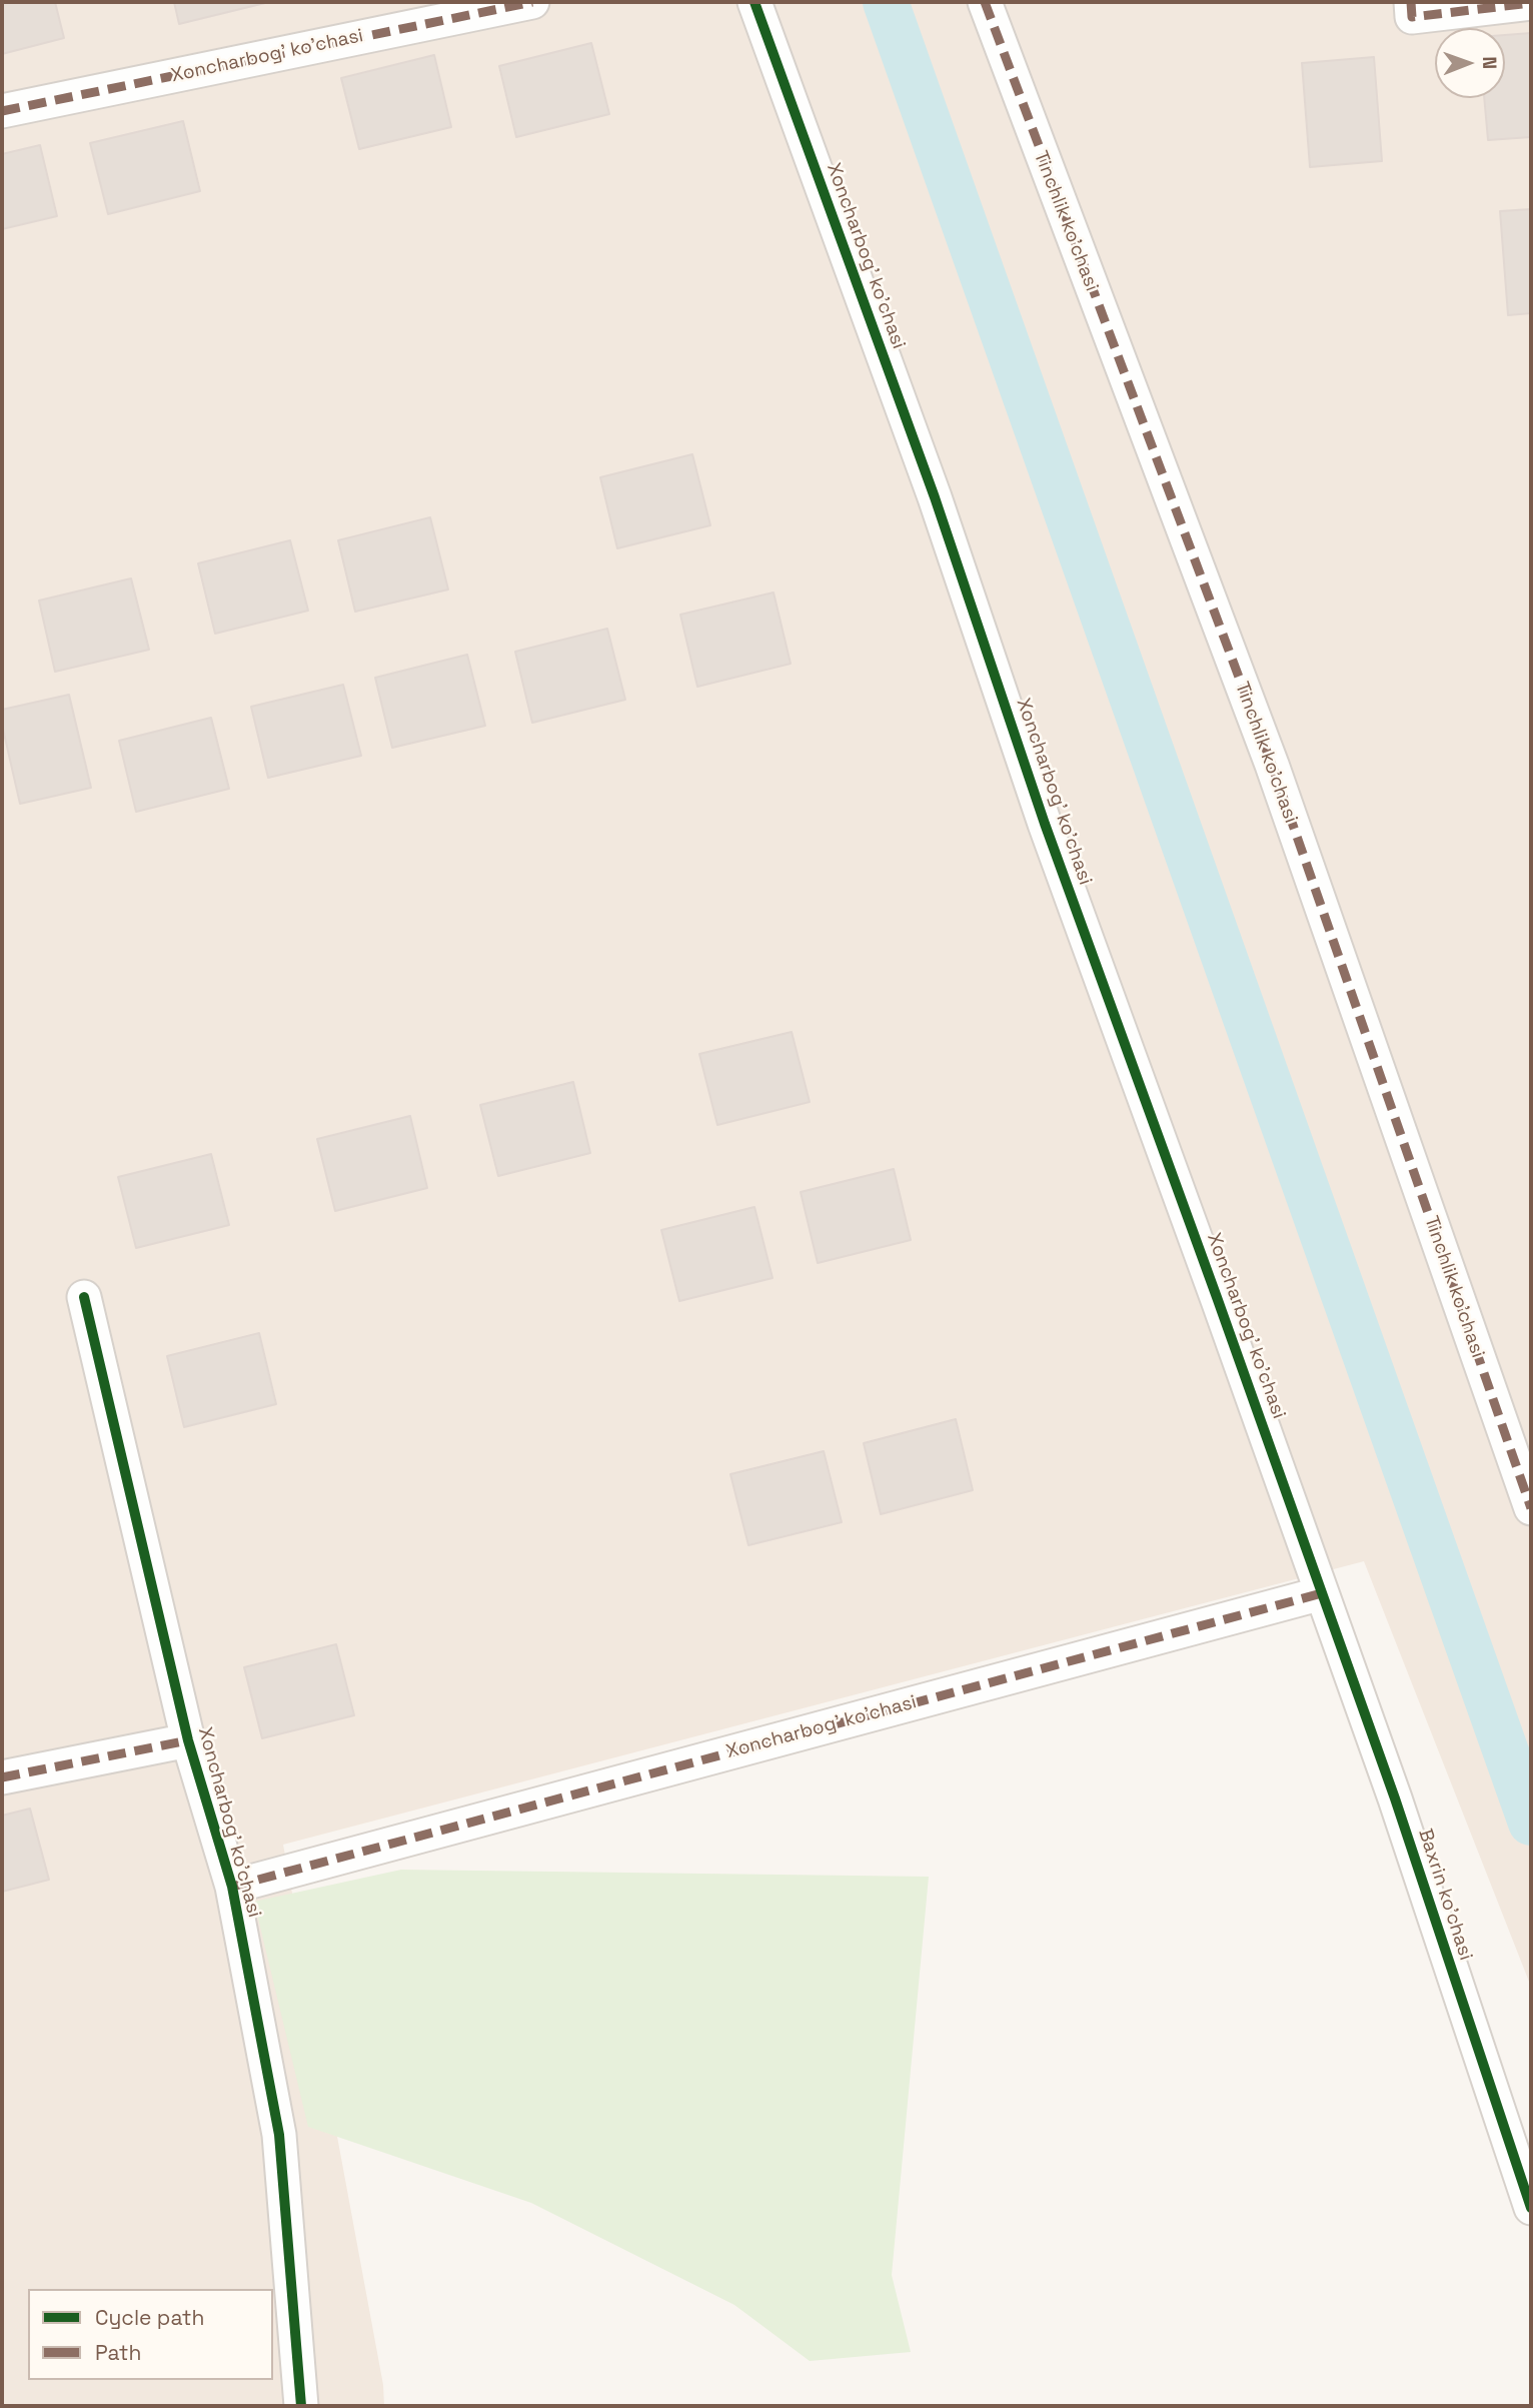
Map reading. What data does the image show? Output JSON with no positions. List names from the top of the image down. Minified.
{"streets":{"street":["Xoncharbog' ko'chasi","Tinchlik ko'chasi","Baxrin ko'chasi"]},"crossings":[["Xoncharbog' ko'chasi","Baxrin ko'chasi"]],"legend":["Cycle path","Path"],"north":"right"}
